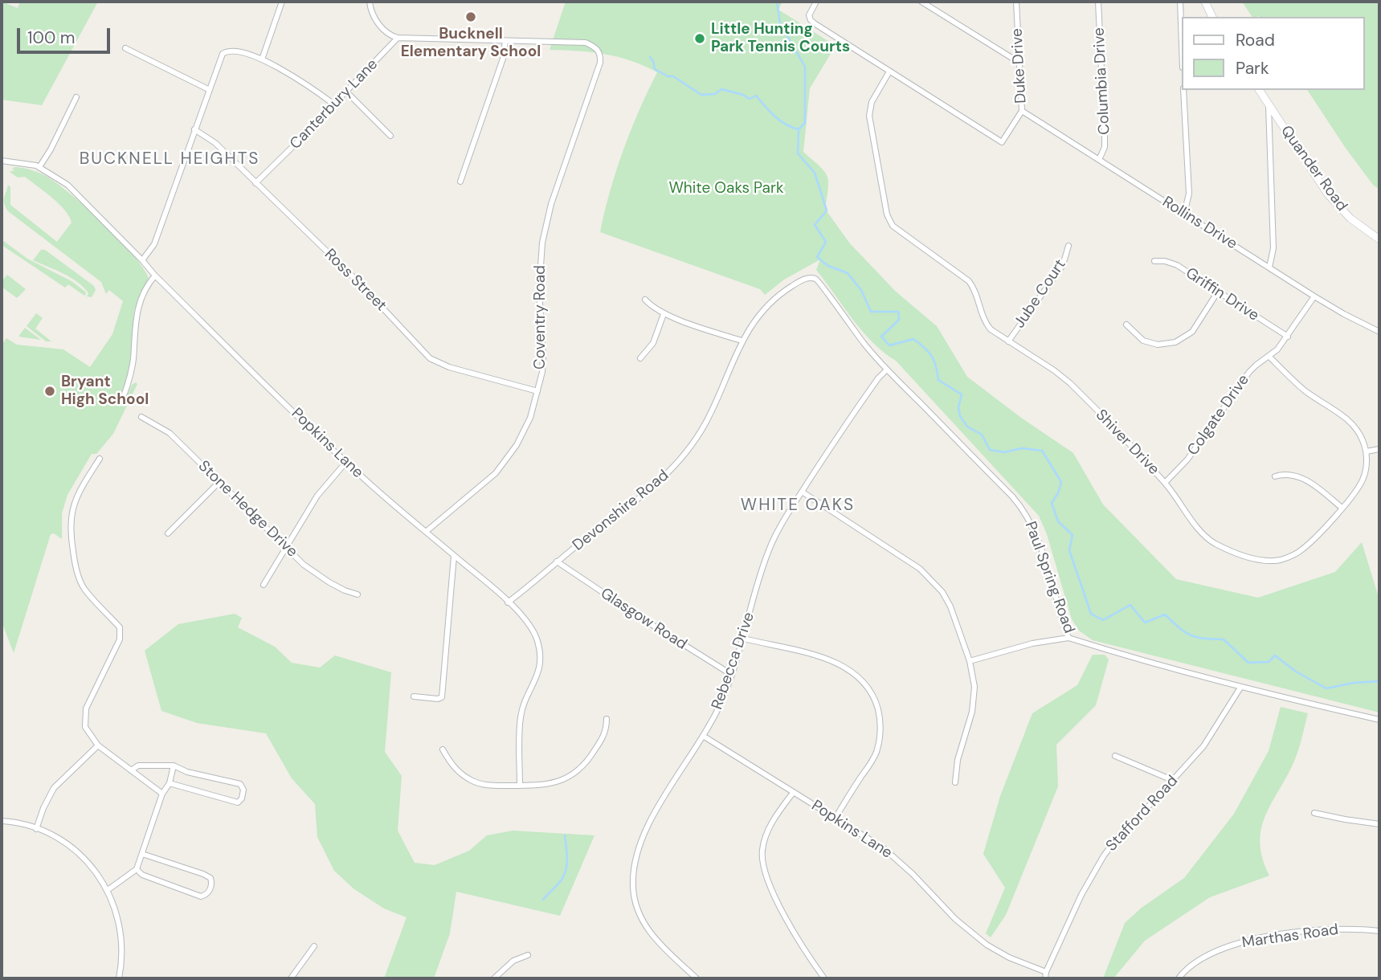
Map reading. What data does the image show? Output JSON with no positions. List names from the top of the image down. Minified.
{"streets":{"street":["Duke Drive","Columbia Drive","Canterbury Lane","Quander Road","Rollins Drive","Ross Street","Jube Court","Griffin Drive","Coventry Road","Colgate Drive","Shiver Drive","Popkins Lane","Stone Hedge Drive","Devonshire Road","Paul Spring Road","Glasgow Road","Rebecca Drive","Stafford Road","Marthas Road"]},"crossings":[["Duke Drive","Rollins Drive"],["Duke Drive","Shiver Drive"],["Columbia Drive","Rollins Drive"],["Canterbury Lane","Ross Street"],["Rollins Drive","Colgate Drive"],["Ross Street","Coventry Road"],["Jube Court","Shiver Drive"],["Griffin Drive","Colgate Drive"],["Coventry Road","Popkins Lane"],["Colgate Drive","Shiver Drive"],["Popkins Lane","Devonshire Road"],["Popkins Lane","Rebecca Drive"],["Popkins Lane","Stafford Road"],["Devonshire Road","Paul Spring Road"],["Devonshire Road","Glasgow Road"],["Paul Spring Road","Rebecca Drive"],["Paul Spring Road","Stafford Road"],["Glasgow Road","Rebecca Drive"]],"districts":["BUCKNELL HEIGHTS","WHITE OAKS"],"parks":["White Oaks Park"],"places":["Bucknell Elementary School","Little Hunting Park Tennis Courts","Bryant High School"],"legend":["Road","Park"],"scale_bar":"100 m"}
